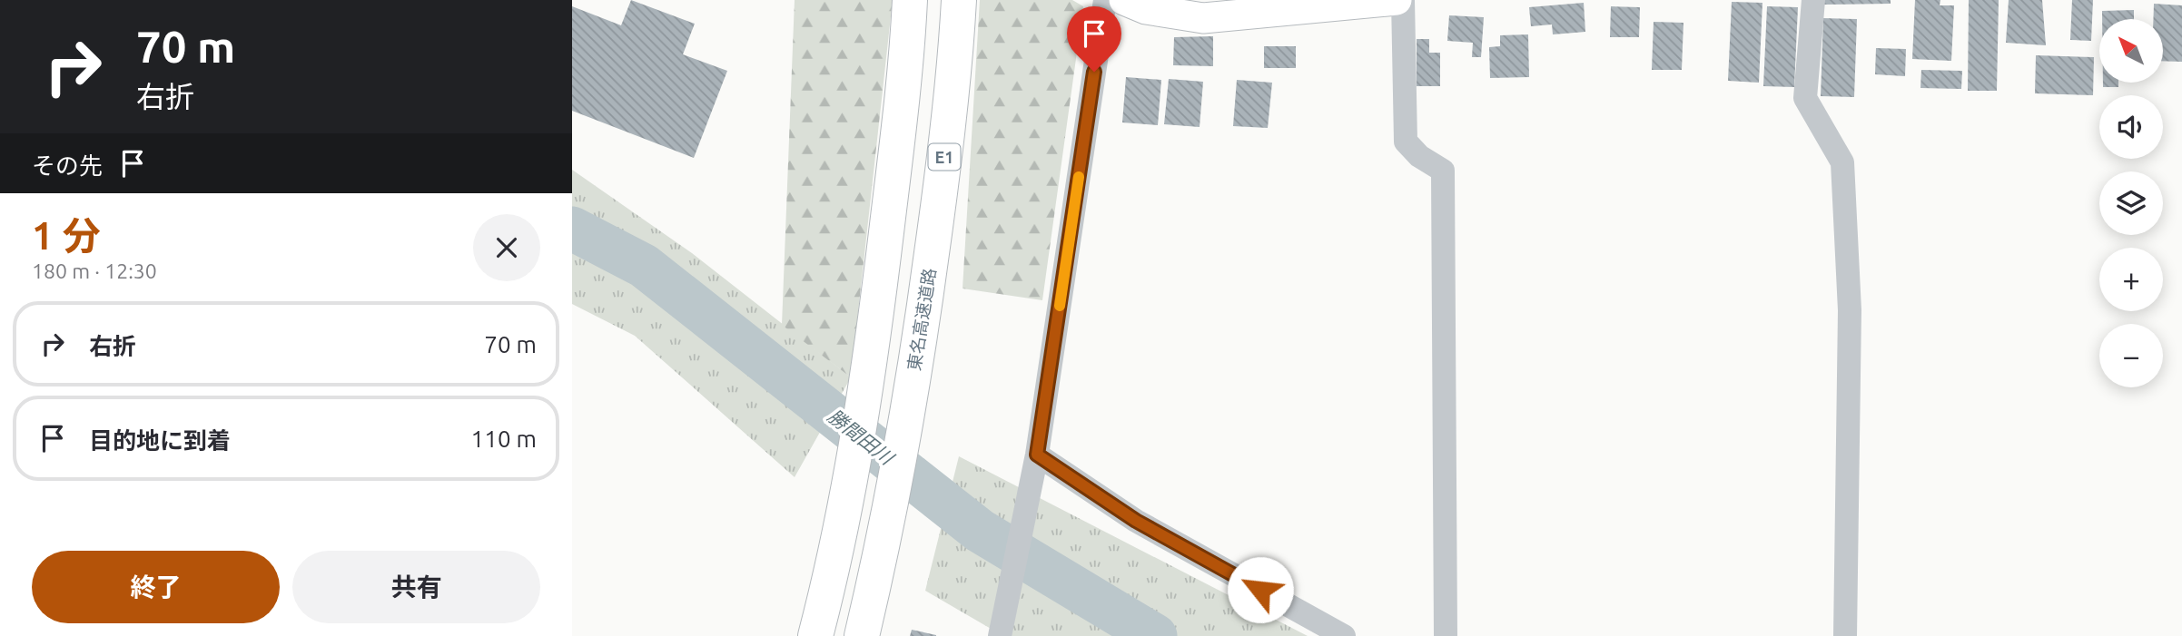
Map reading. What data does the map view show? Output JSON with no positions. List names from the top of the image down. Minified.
{"streets":{"highway":["E1","東名高速道路"]},"water":["勝間田川"],"north":"top left","page":{"turn":["70 m","右折"],"map_buttons":["+","−"],"then":"その先","heading":["1 分","180 m · 12:30"],"list":[{"name":"右折","value":"70 m"},{"name":"目的地に到着","value":"110 m"}],"buttons":["終了","共有"]}}
